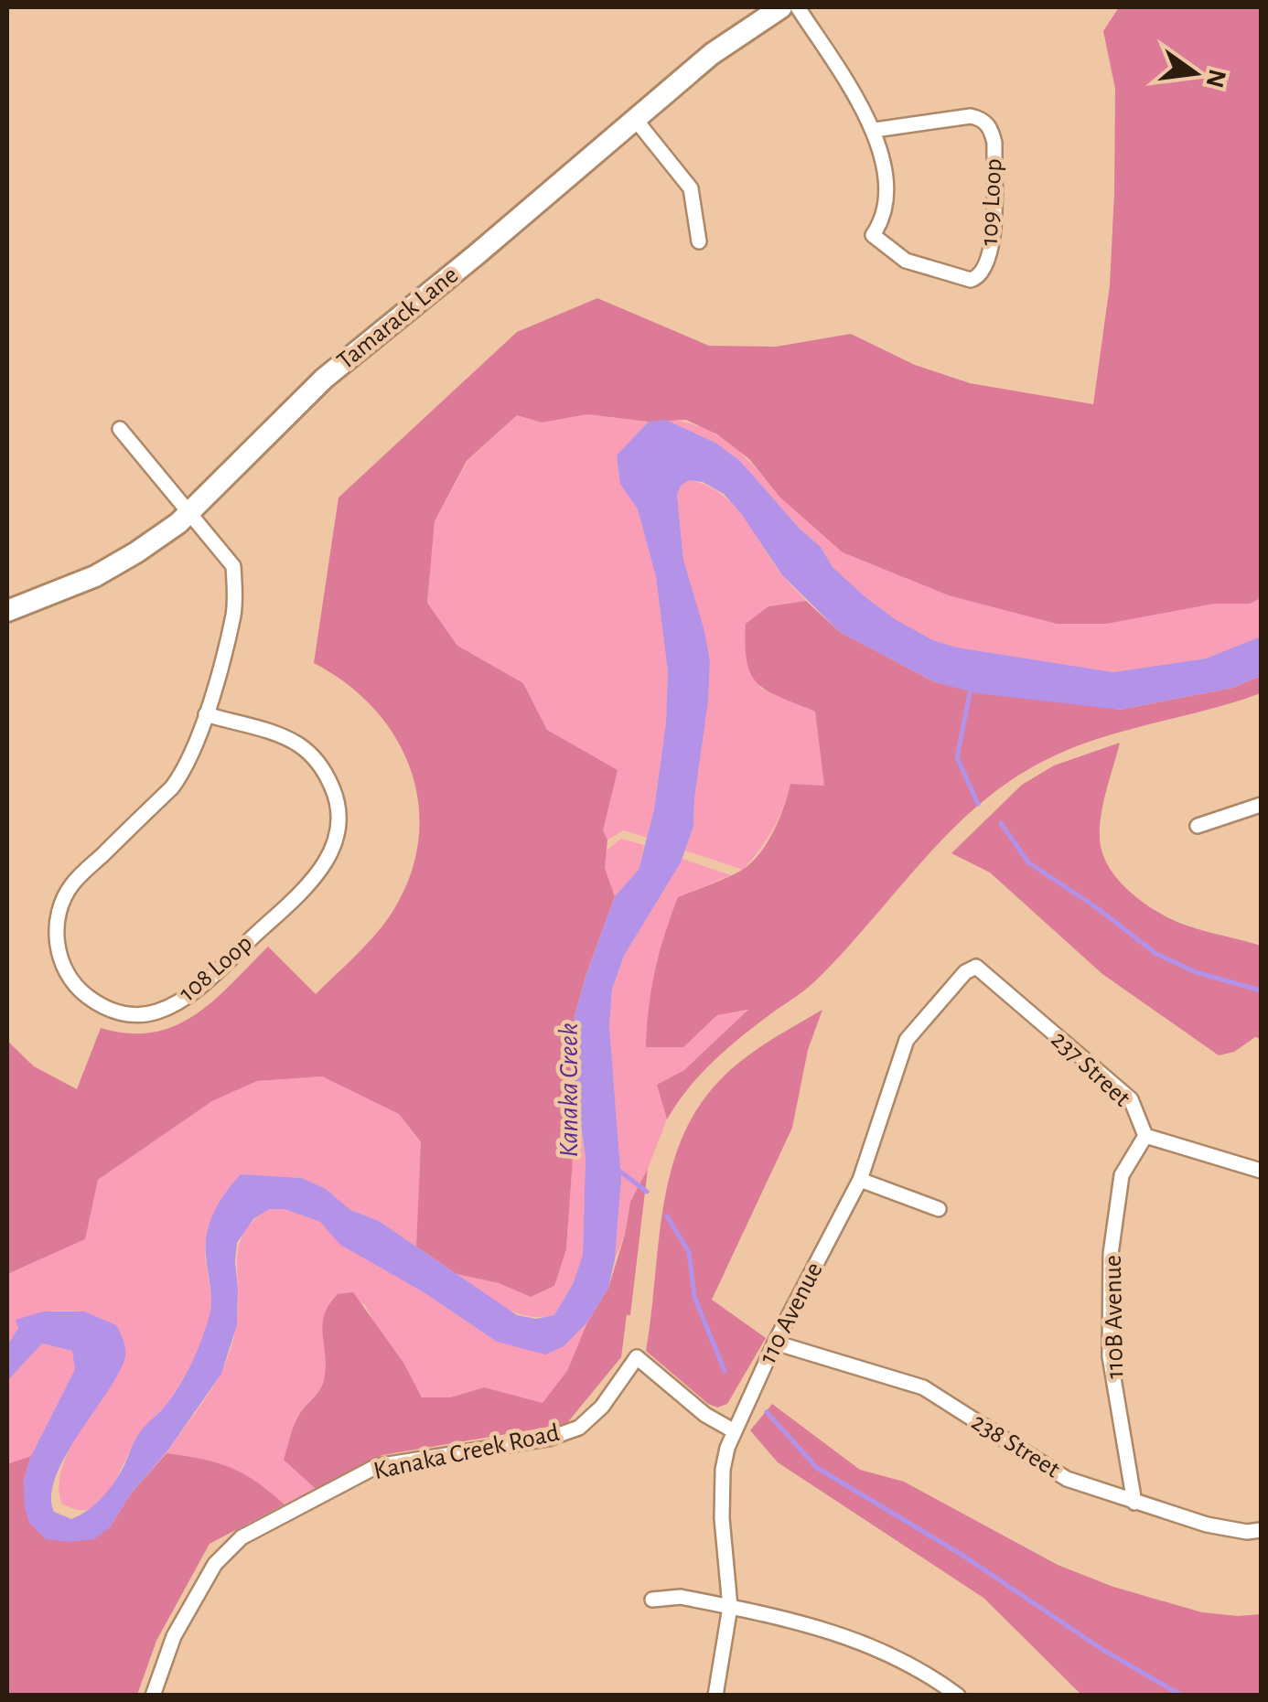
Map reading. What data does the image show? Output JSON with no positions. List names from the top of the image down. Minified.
{"streets":{"street":["109 Loop","Tamarack Lane","108 Loop","237 Street","110 Avenue","110B Avenue","238 Street","Kanaka Creek Road"]},"crossings":[["Tamarack Lane","108 Loop"],["237 Street","110 Avenue"],["237 Street","110B Avenue"],["110 Avenue","238 Street"],["110 Avenue","Kanaka Creek Road"],["110B Avenue","238 Street"]],"water":["Kanaka Creek"],"north":"right"}
